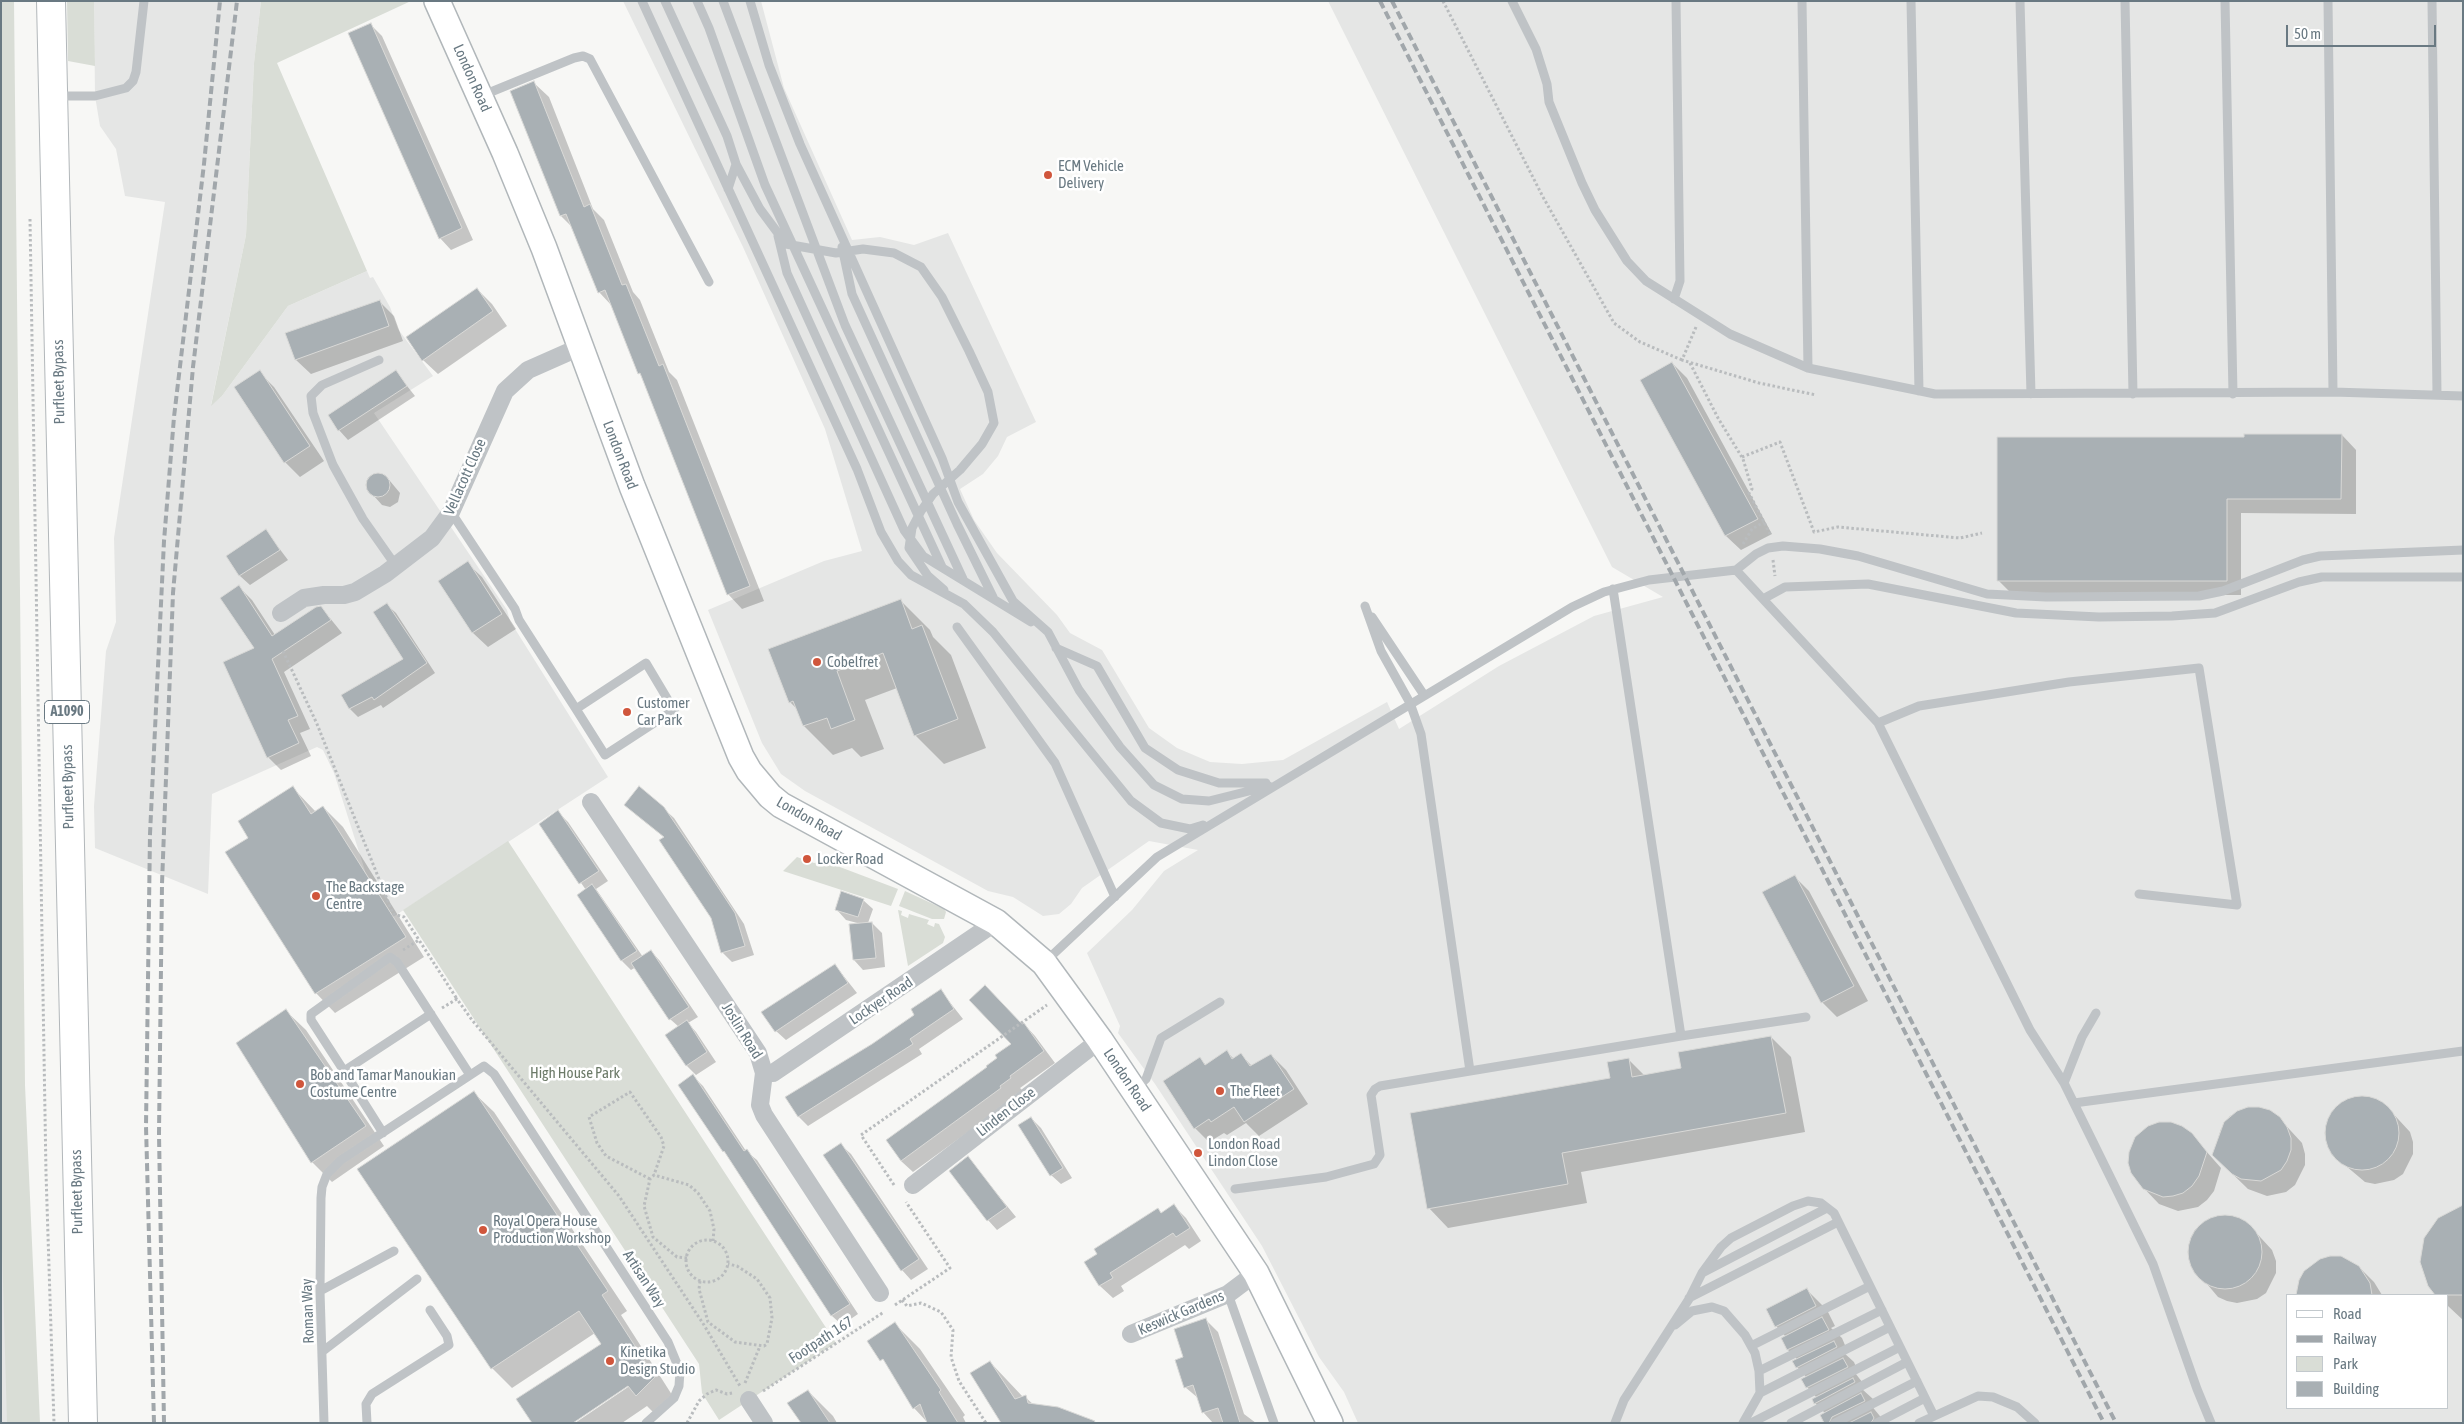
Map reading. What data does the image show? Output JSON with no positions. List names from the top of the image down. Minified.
{"streets":{"main road":["Purfleet Bypass","A1090"],"street":["London Road","Vellacott Close","Lockyer Road","Joslin Road","Linden Close","Keswick Gardens"],"lane":["Artisan Way","Roman Way"],"path":["Footpath 167"]},"crossings":[["London Road","Vellacott Close"],["London Road","Lockyer Road"],["London Road","Linden Close"],["London Road","Keswick Gardens"],["Lockyer Road","Joslin Road"],["Joslin Road","Footpath 167"],["Artisan Way","Roman Way"]],"parks":["High House Park"],"places":["ECM Vehicle Delivery","Cobelfret","Customer Car Park","Locker Road","The Backstage Centre","Bob and Tamar Manoukian Costume Centre","The Fleet","London Road Lindon Close","Royal Opera House Production Workshop","Kinetika Design Studio"],"legend":["Road","Railway","Park","Building"],"scale_bar":"50 m"}
